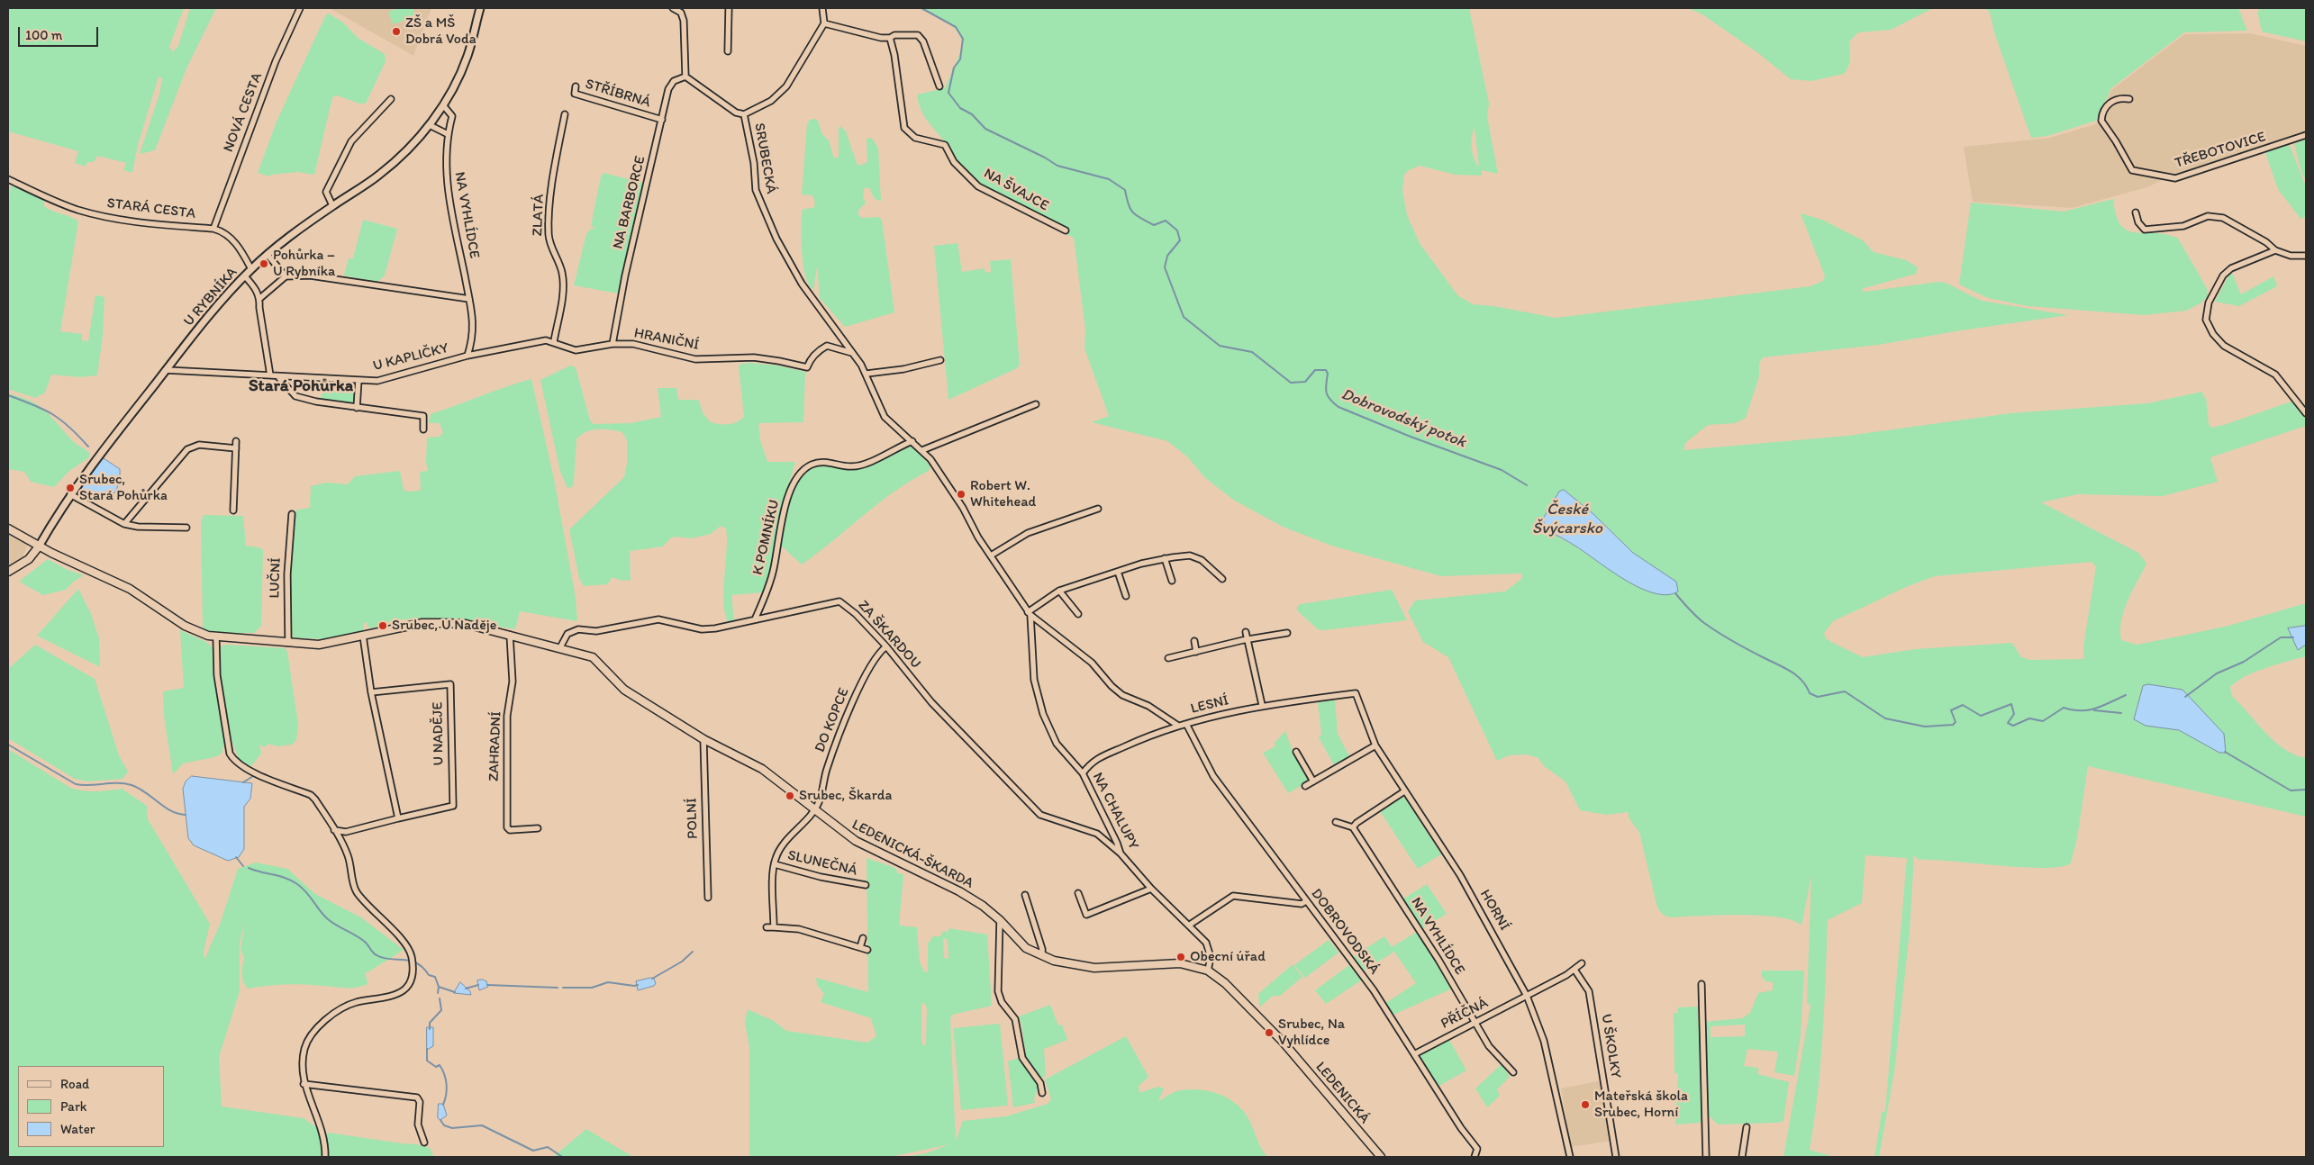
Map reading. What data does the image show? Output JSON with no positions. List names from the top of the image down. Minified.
{"streets":{"main road":["LEDENICKÁ-ŠKARDA","LEDENICKÁ"],"street":["STŘÍBRNÁ","NOVÁ CESTA","TŘEBOTOVICE","SRUBECKÁ","NA ŠVAJCE","NA BARBORCE","STARÁ CESTA","NA VYHLÍDCE","ZLATÁ","U RYBNÍKA","HRANIČNÍ","U KAPLIČKY","K POMNÍKU","LUČNÍ","ZA ŠKARDOU","LESNÍ","DO KOPCE","U NADĚJE","ZAHRADNÍ","NA CHALUPY","POLNÍ","SLUNEČNÁ","HORNÍ","DOBROVODSKÁ","PŘÍČNÁ","U ŠKOLKY"]},"crossings":[["STŘÍBRNÁ","NA BARBORCE"],["NOVÁ CESTA","STARÁ CESTA"],["SRUBECKÁ","HRANIČNÍ"],["NA BARBORCE","HRANIČNÍ"],["STARÁ CESTA","U RYBNÍKA"],["NA VYHLÍDCE","U RYBNÍKA"],["NA VYHLÍDCE","HRANIČNÍ"],["NA VYHLÍDCE","U KAPLIČKY"],["NA VYHLÍDCE","PŘÍČNÁ"],["ZLATÁ","HRANIČNÍ"],["U RYBNÍKA","U KAPLIČKY"],["U RYBNÍKA","LEDENICKÁ-ŠKARDA"],["HRANIČNÍ","U KAPLIČKY"],["K POMNÍKU","ZA ŠKARDOU"],["LUČNÍ","LEDENICKÁ-ŠKARDA"],["ZA ŠKARDOU","DO KOPCE"],["ZA ŠKARDOU","NA CHALUPY"],["ZA ŠKARDOU","LEDENICKÁ-ŠKARDA"],["LESNÍ","NA CHALUPY"],["LESNÍ","HORNÍ"],["LESNÍ","DOBROVODSKÁ"],["DO KOPCE","LEDENICKÁ-ŠKARDA"],["DO KOPCE","SLUNEČNÁ"],["ZAHRADNÍ","LEDENICKÁ-ŠKARDA"],["NA CHALUPY","LEDENICKÁ-ŠKARDA"],["NA CHALUPY","LEDENICKÁ"],["POLNÍ","LEDENICKÁ-ŠKARDA"],["LEDENICKÁ-ŠKARDA","SLUNEČNÁ"],["LEDENICKÁ-ŠKARDA","LEDENICKÁ"],["HORNÍ","PŘÍČNÁ"],["DOBROVODSKÁ","PŘÍČNÁ"],["PŘÍČNÁ","U ŠKOLKY"]],"districts":["Stará Pohůrka"],"water":["Dobrovodský potok","České Švýcarsko"],"places":["ZŠ a MŠ Dobrá Voda","Pohůrka – U Rybníka","Srubec, Stará Pohůrka","Robert W. Whitehead","Srubec, U Naděje","Srubec, Škarda","Obecní úřad","Srubec, Na Vyhlídce","Mateřská škola Srubec, Horní"],"legend":["Road","Park","Water"],"scale_bar":"100 m"}
